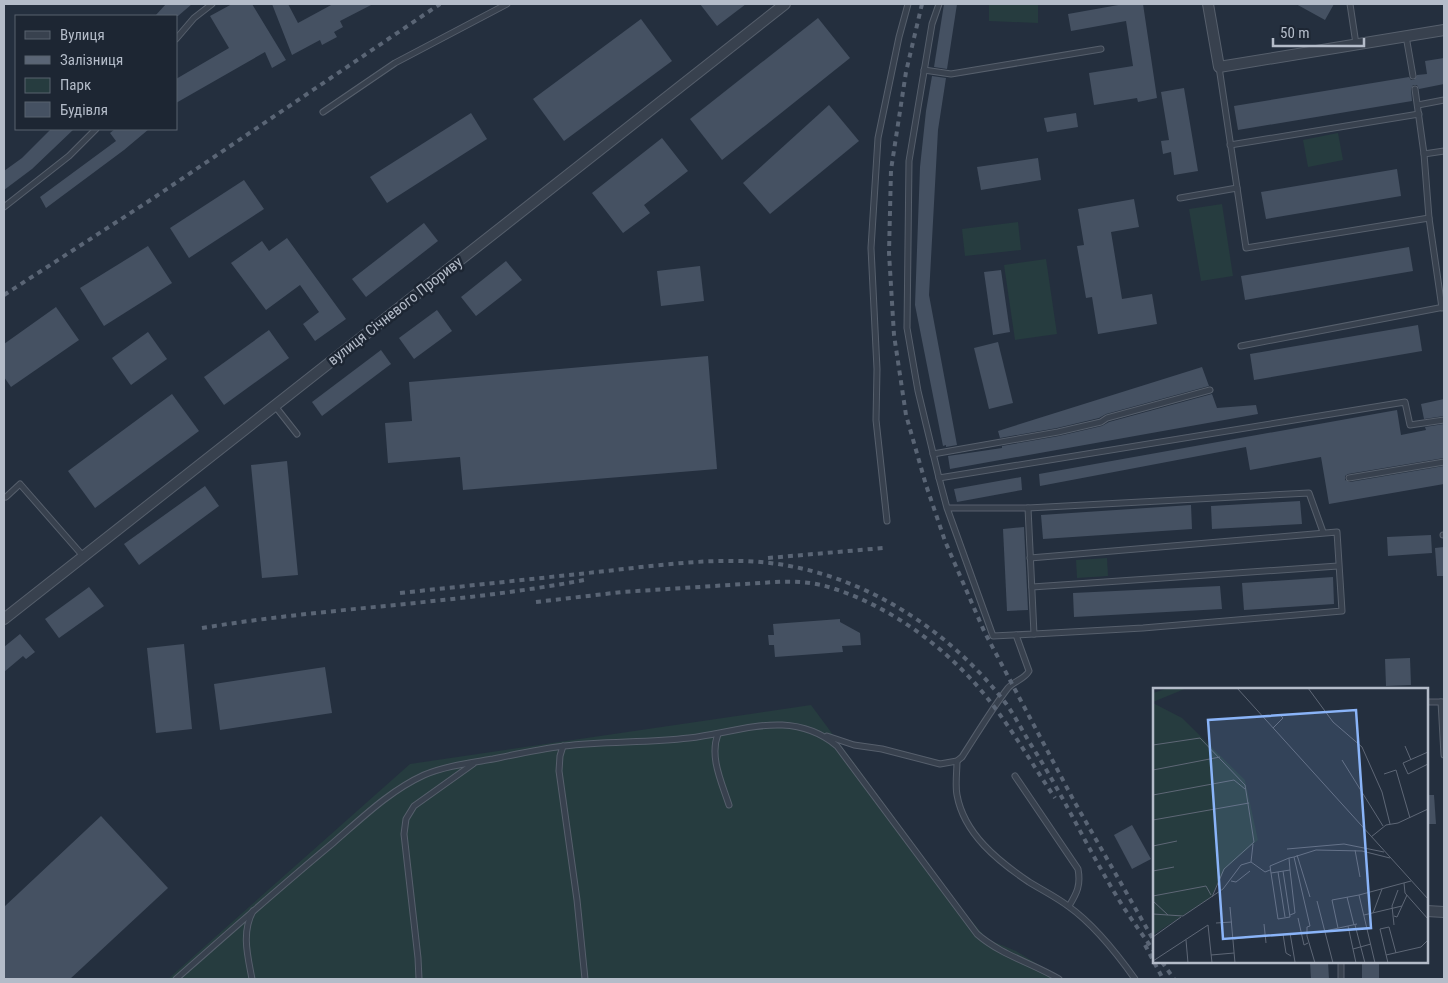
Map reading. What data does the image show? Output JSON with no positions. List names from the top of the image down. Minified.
{"streets":{"street":["вулиця Січневого Прориву"]},"legend":["Вулиця","Залізниця","Парк","Будівля"],"scale_bar":"50 m"}
